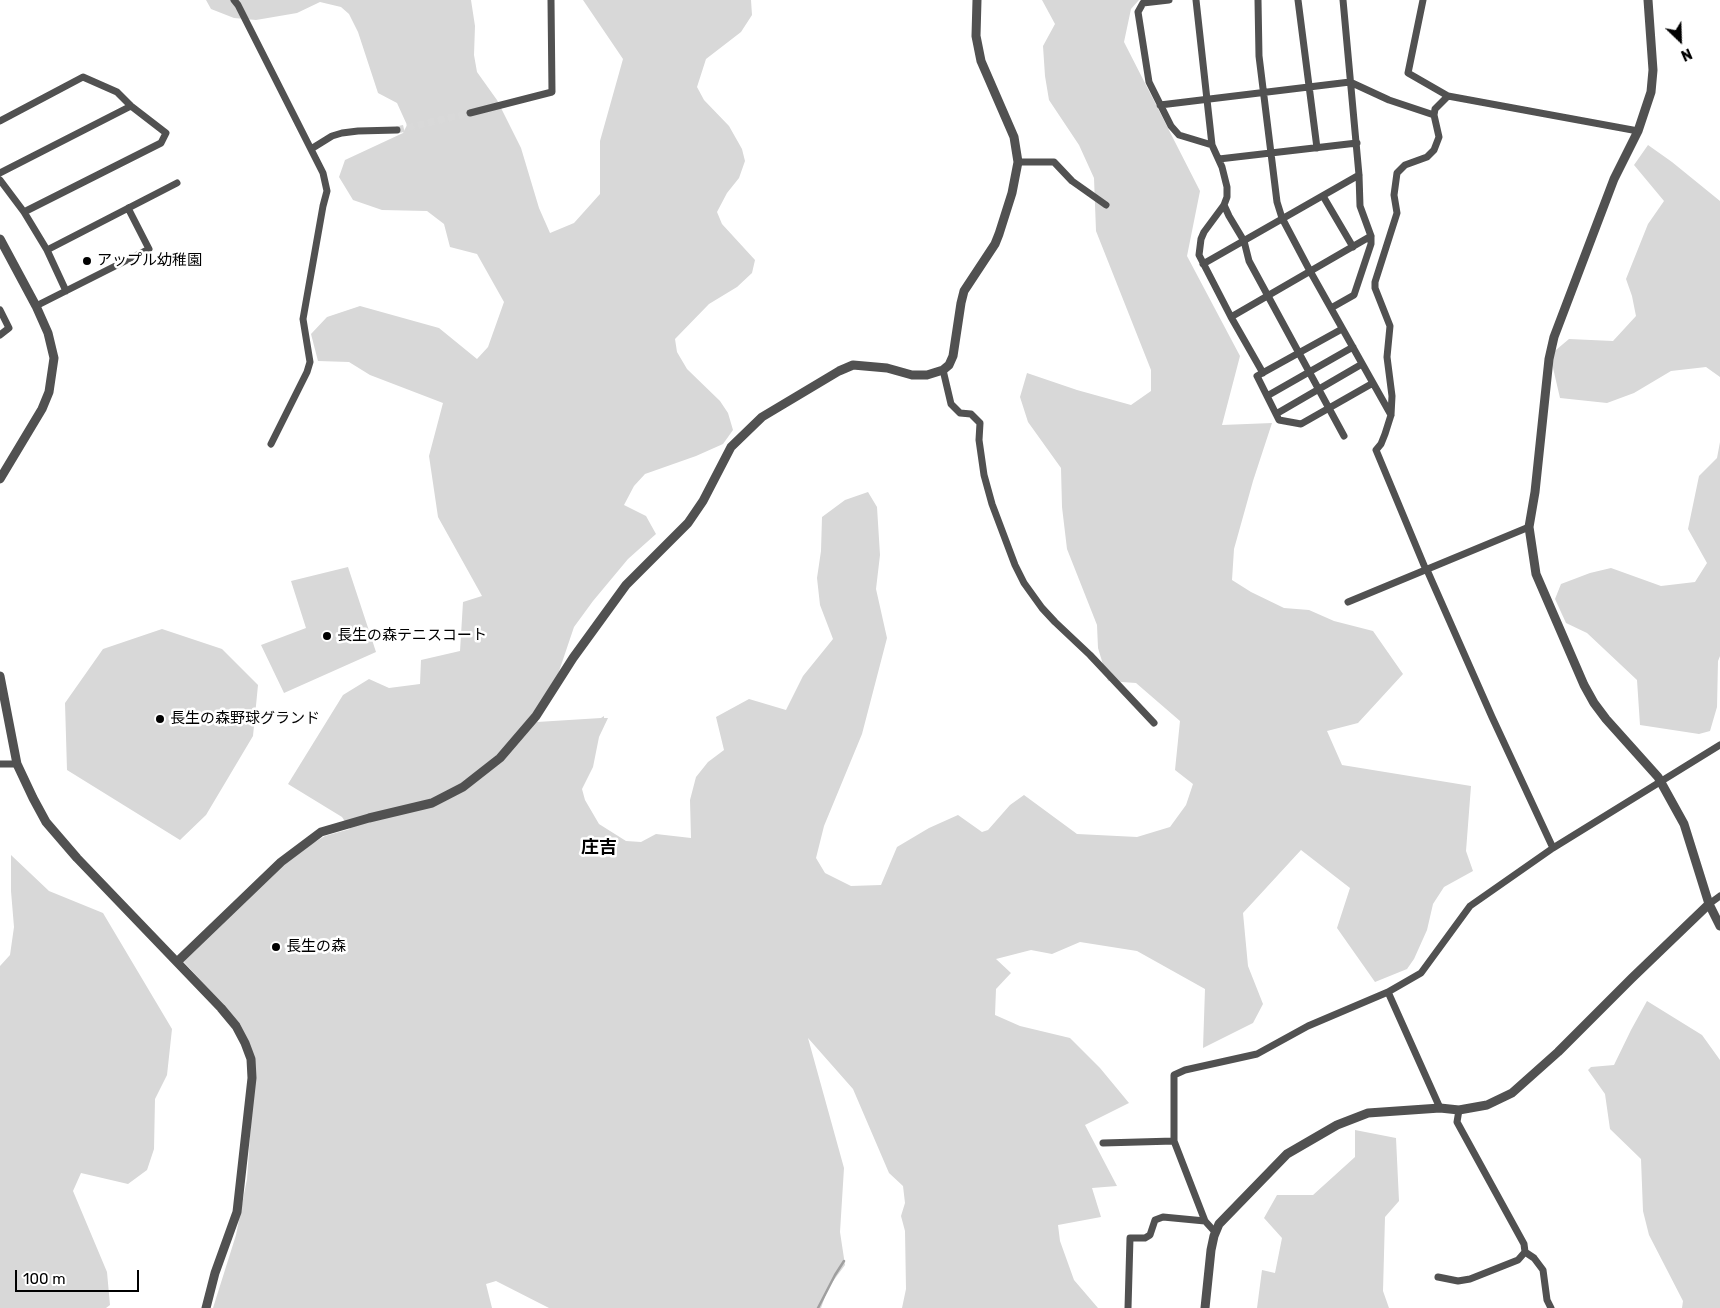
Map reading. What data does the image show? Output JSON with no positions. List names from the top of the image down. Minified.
{"districts":["庄吉"],"places":["アップル幼稚園","長生の森テニスコート","長生の森野球グランド","長生の森"],"scale_bar":"100 m","north":"bottom right"}
